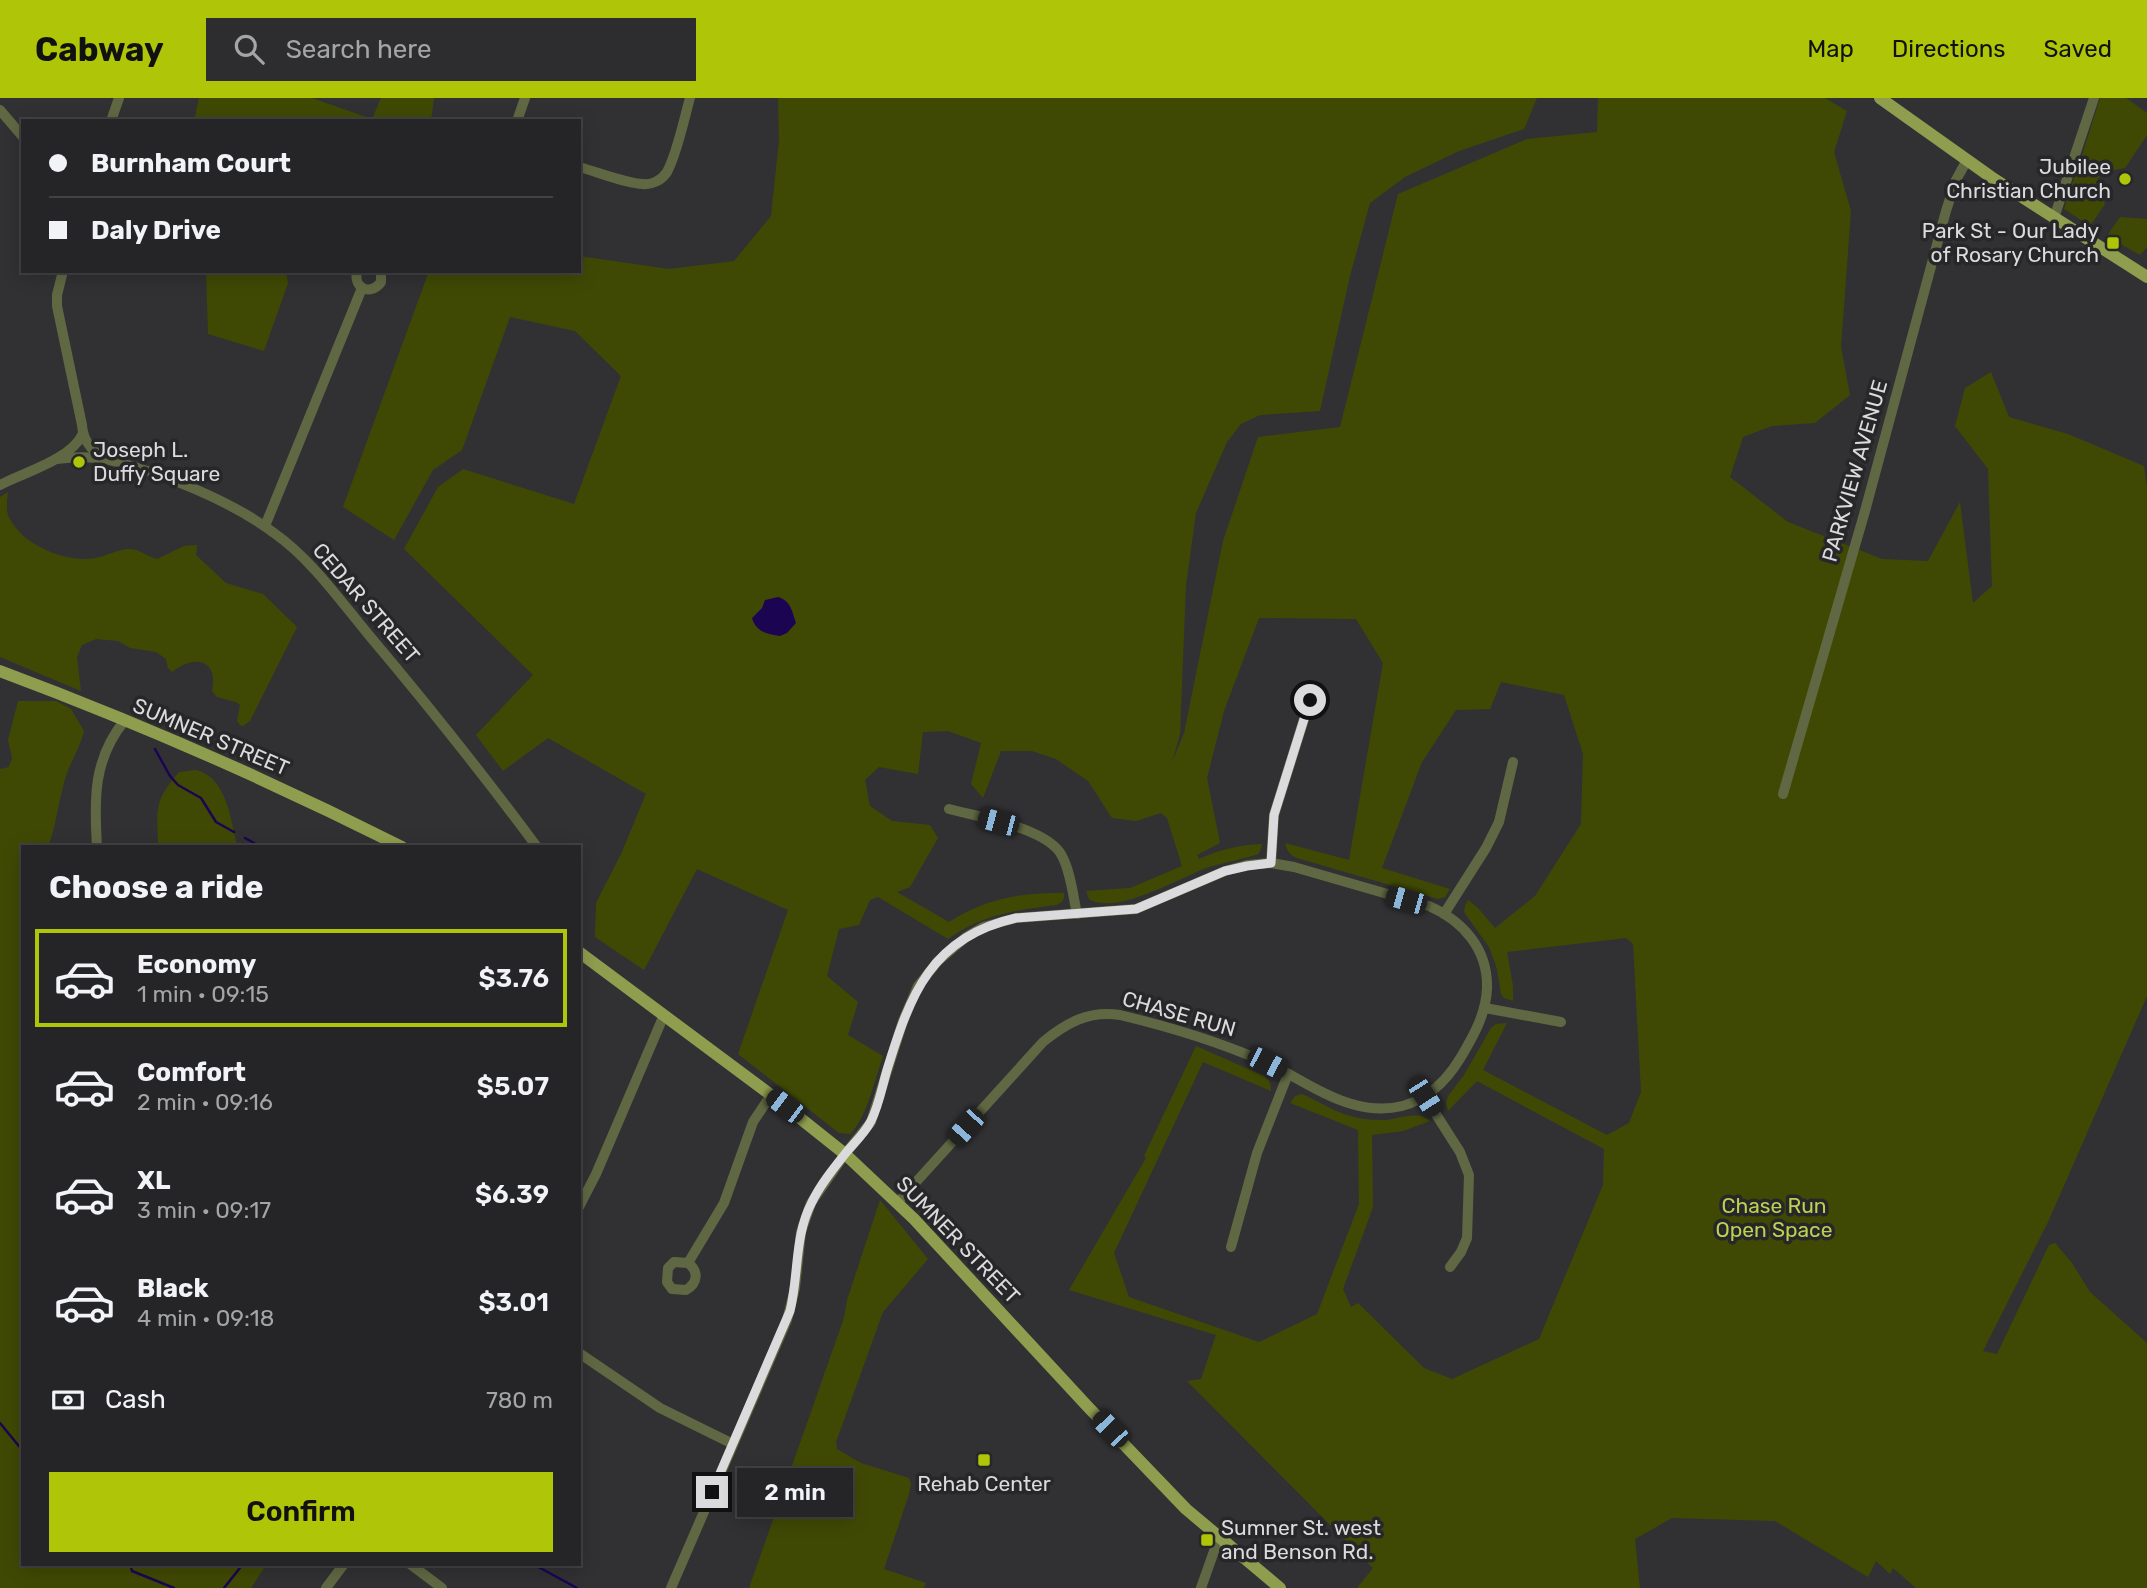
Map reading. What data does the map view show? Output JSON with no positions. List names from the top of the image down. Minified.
{"streets":{"main road":["SUMNER STREET"],"street":["PARKVIEW AVENUE","CEDAR STREET","CHASE RUN"]},"crossings":[["SUMNER STREET","CHASE RUN"]],"parks":["Chase Run Open Space"],"places":{"other":["Jubilee Christian Church","Joseph L. Duffy Square"],"transit":["Park St - Our Lady of Rosary Church","Rehab Center","Sumner St. west and Benson Rd."]},"page":{"header":"Cabway","search":"Search here","nav":["Map","Directions","Saved"],"banner":["Burnham Court","Daly Drive"],"heading":"Choose a ride","list":[{"name":"Economy","note":"1 min · 09:15","value":"$3.76"},{"name":"Comfort","note":"2 min · 09:16","value":"$5.07"},{"name":"XL","note":"3 min · 09:17","value":"$6.39"},{"name":"Black","note":"4 min · 09:18","value":"$3.01"}],"pay":["Cash","780 m"],"buttons":"Confirm","bubble":"2 min"}}
